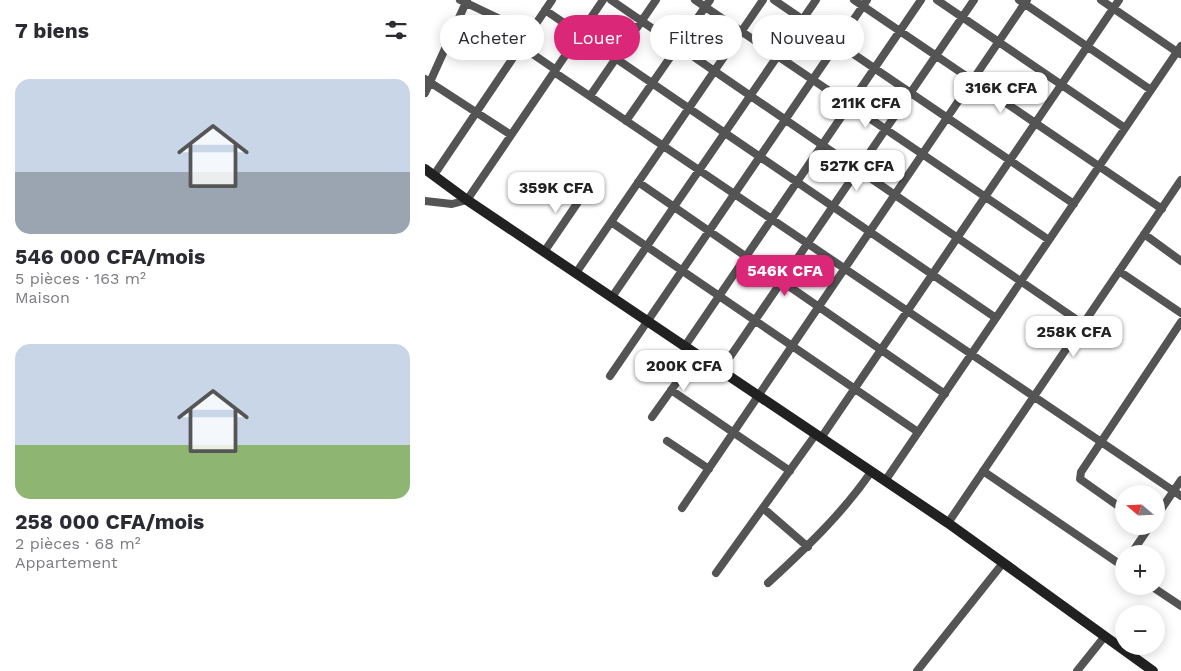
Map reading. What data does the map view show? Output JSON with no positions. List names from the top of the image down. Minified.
{"north":"left","page":{"heading":"7 biens","chip":["Acheter","Louer","Filtres","Nouveau"],"list":[{"name":"546 000 CFA/mois","note":"5 pièces · 163 m² · Maison"},{"name":"258 000 CFA/mois","note":"2 pièces · 68 m² · Appartement"}],"price":["316K CFA","211K CFA","527K CFA","359K CFA","546K CFA","258K CFA","200K CFA"],"map_buttons":["+","−"]}}
